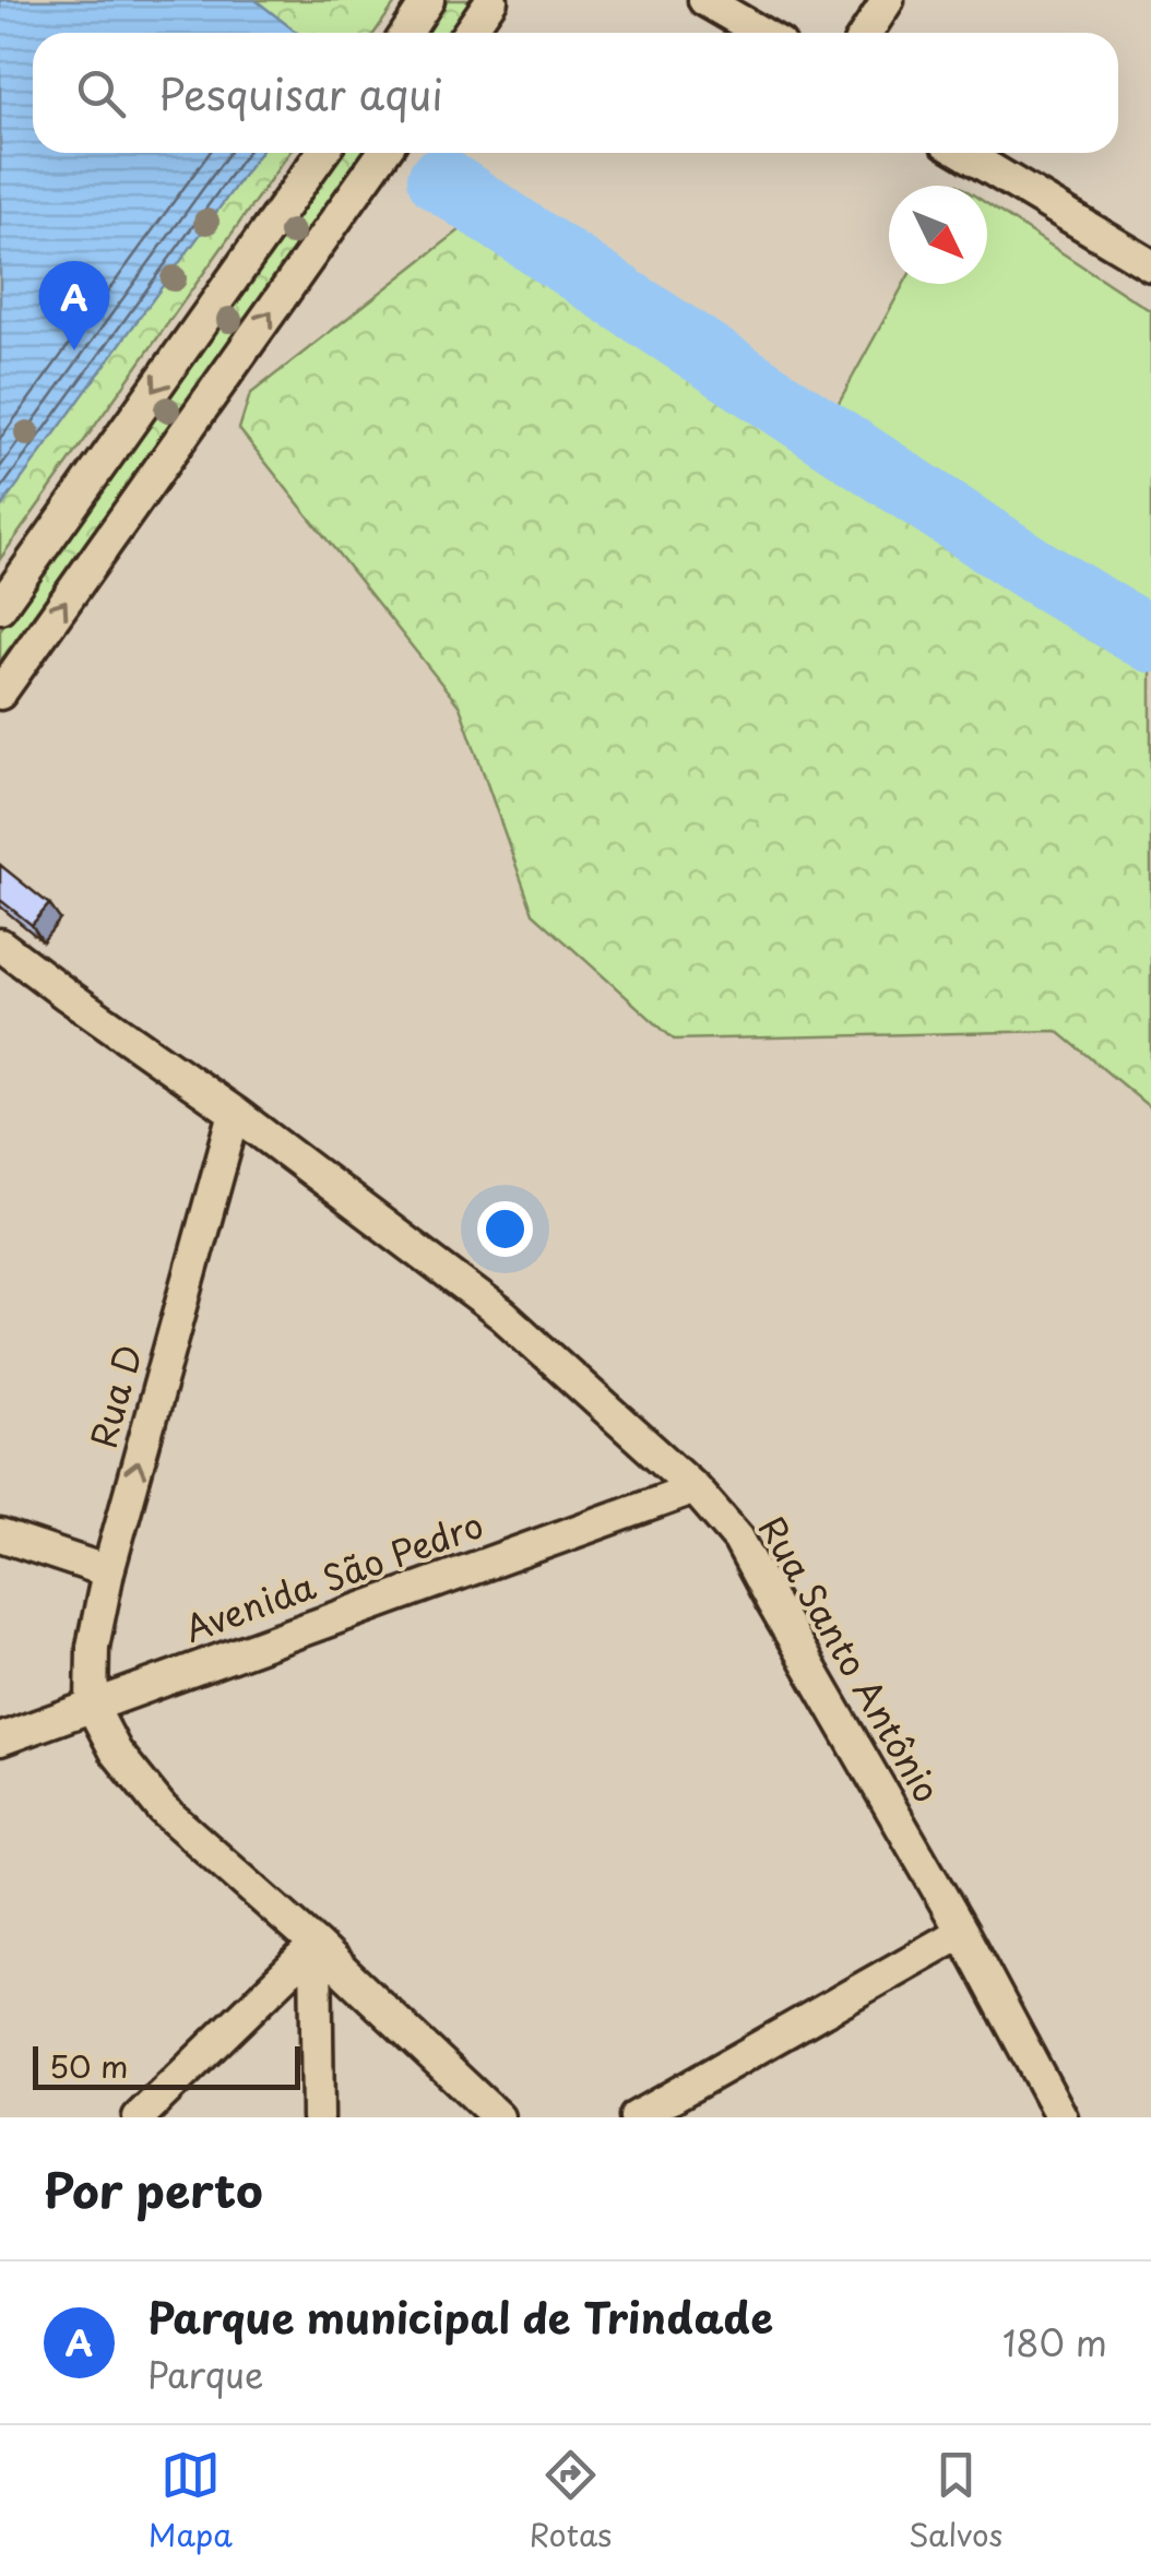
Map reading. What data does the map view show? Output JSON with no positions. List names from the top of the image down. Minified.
{"streets":{"street":["Rua D","Avenida São Pedro","Rua Santo Antônio"]},"crossings":[["Rua D","Avenida São Pedro"],["Rua D","Rua Santo Antônio"],["Avenida São Pedro","Rua Santo Antônio"]],"one_way":["Rua D"],"scale_bar":"50 m","north":"bottom right","page":{"search":"Pesquisar aqui","pins":"A","scale":"50 m","heading":"Por perto","list":[{"mark":"A","name":"Parque municipal de Trindade","note":"Parque","value":"180 m"}],"nav":["Mapa","Rotas","Salvos"]}}
